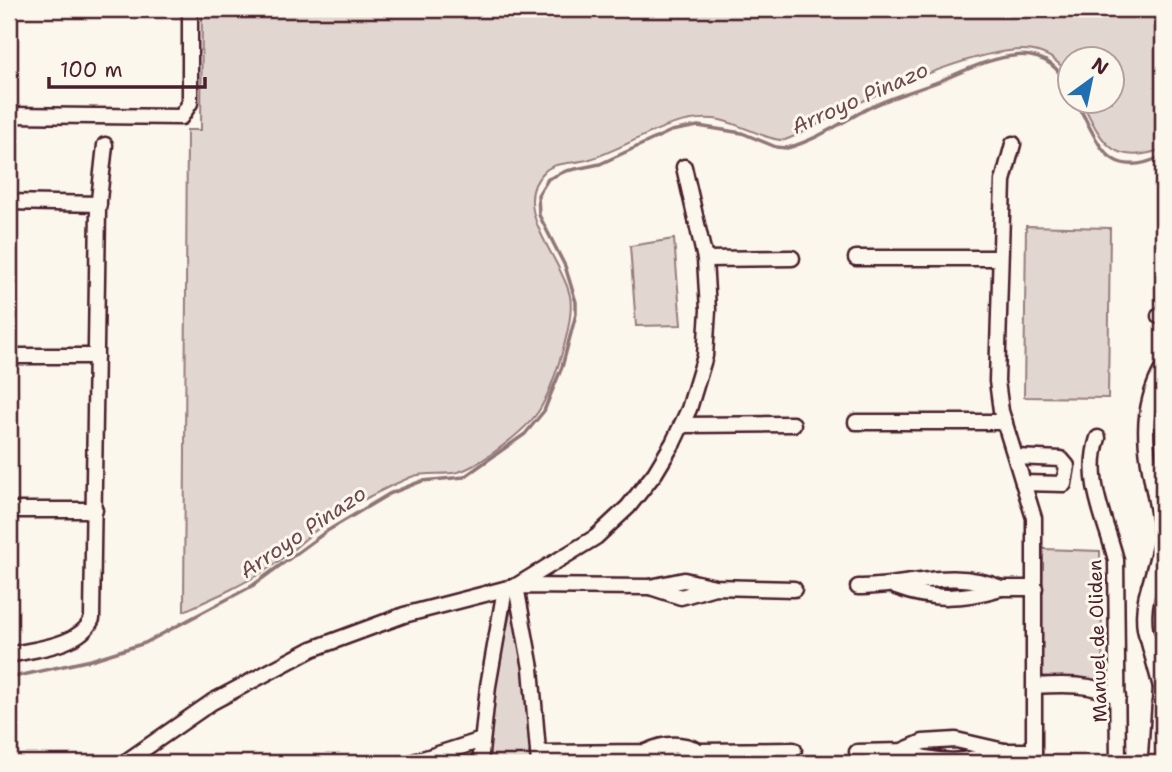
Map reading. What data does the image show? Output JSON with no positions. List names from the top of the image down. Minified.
{"streets":{"street":["Manuel de Oliden"]},"water":["Arroyo Pinazo"],"scale_bar":"100 m","north":"top right"}
